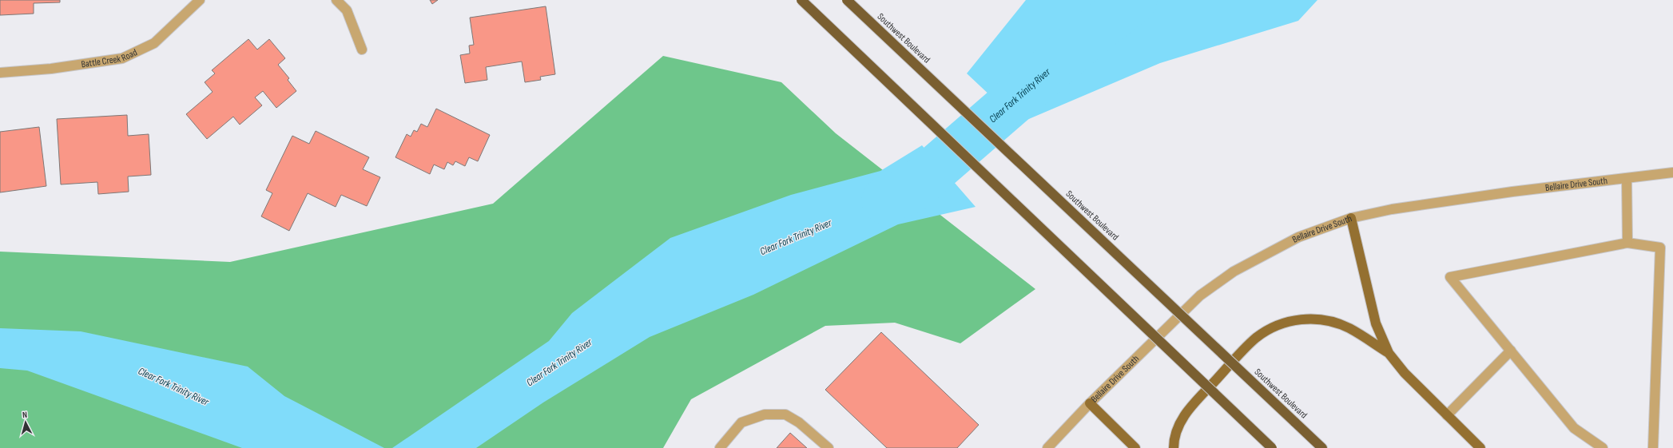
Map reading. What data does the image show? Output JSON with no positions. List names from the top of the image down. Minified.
{"streets":{"highway":["Southwest Boulevard"],"street":["Battle Creek Road","Bellaire Drive South"]},"water":["Clear Fork Trinity River"],"north":"top"}
